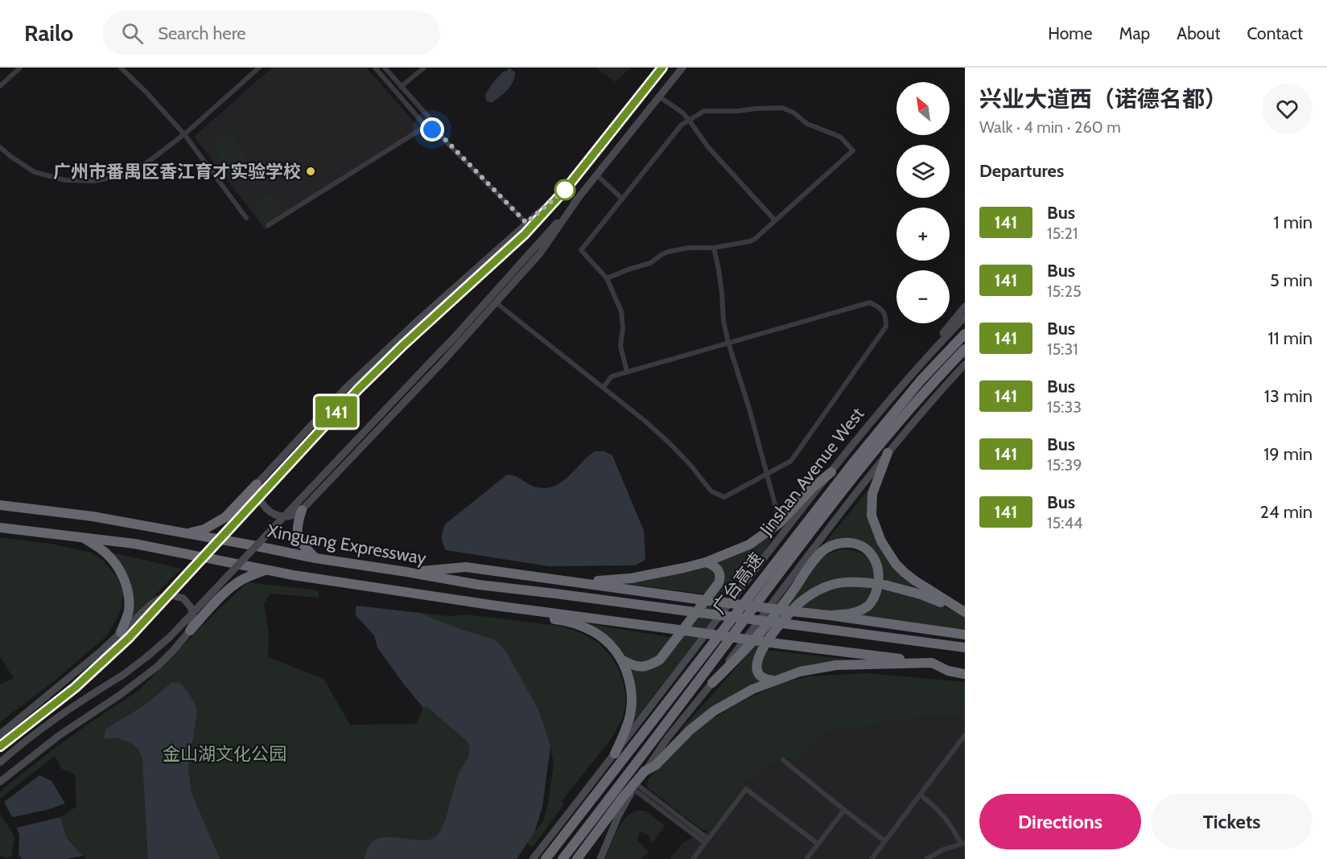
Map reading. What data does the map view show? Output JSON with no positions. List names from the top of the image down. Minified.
{"streets":{"highway":["Xinguang Expressway","广台高速"],"main road":["Jinshan Avenue West"]},"parks":["金山湖文化公园"],"places":["广州市番禺区香江育才实验学校"],"lines":["bus line 141"],"north":"top left","page":{"header":"Railo","search":"Search here","nav":["Home","Map","About","Contact"],"on_map":"141","heading":[["兴业大道西（诺德名都）","Walk · 4 min · 260 m"],"Departures"],"map_buttons":["+","−"],"list":[{"mark":"141","name":"Bus","note":"15:21","value":"1 min"},{"mark":"141","name":"Bus","note":"15:25","value":"5 min"},{"mark":"141","name":"Bus","note":"15:31","value":"11 min"},{"mark":"141","name":"Bus","note":"15:33","value":"13 min"},{"mark":"141","name":"Bus","note":"15:39","value":"19 min"},{"mark":"141","name":"Bus","note":"15:44","value":"24 min"}],"buttons":["Directions","Tickets"]}}
